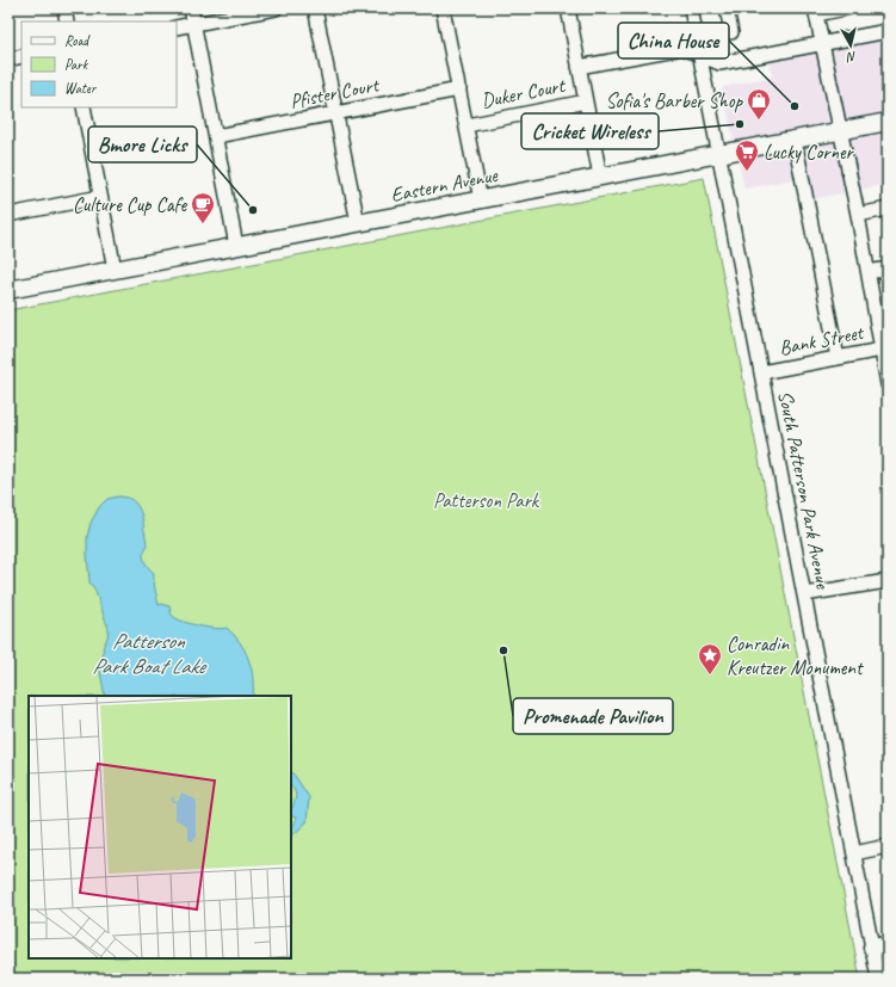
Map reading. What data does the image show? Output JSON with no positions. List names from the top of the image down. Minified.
{"streets":{"main road":["Eastern Avenue"],"street":["Pfister Court","Duker Court","Bank Street","South Patterson Park Avenue"]},"crossings":[["Duker Court","South Patterson Park Avenue"],["Eastern Avenue","South Patterson Park Avenue"],["Bank Street","South Patterson Park Avenue"]],"water":["Patterson Park Boat Lake"],"parks":["Patterson Park"],"places":{"other":["China House","Cricket Wireless","Bmore Licks","Promenade Pavilion"],"shop":["Sofia's Barber Shop"],"supermarket":["Lucky Corner"],"cafe":["Culture Cup Cafe"],"place":["Conradin Kreutzer Monument"]},"legend":["Road","Park","Water"],"north":"bottom"}
